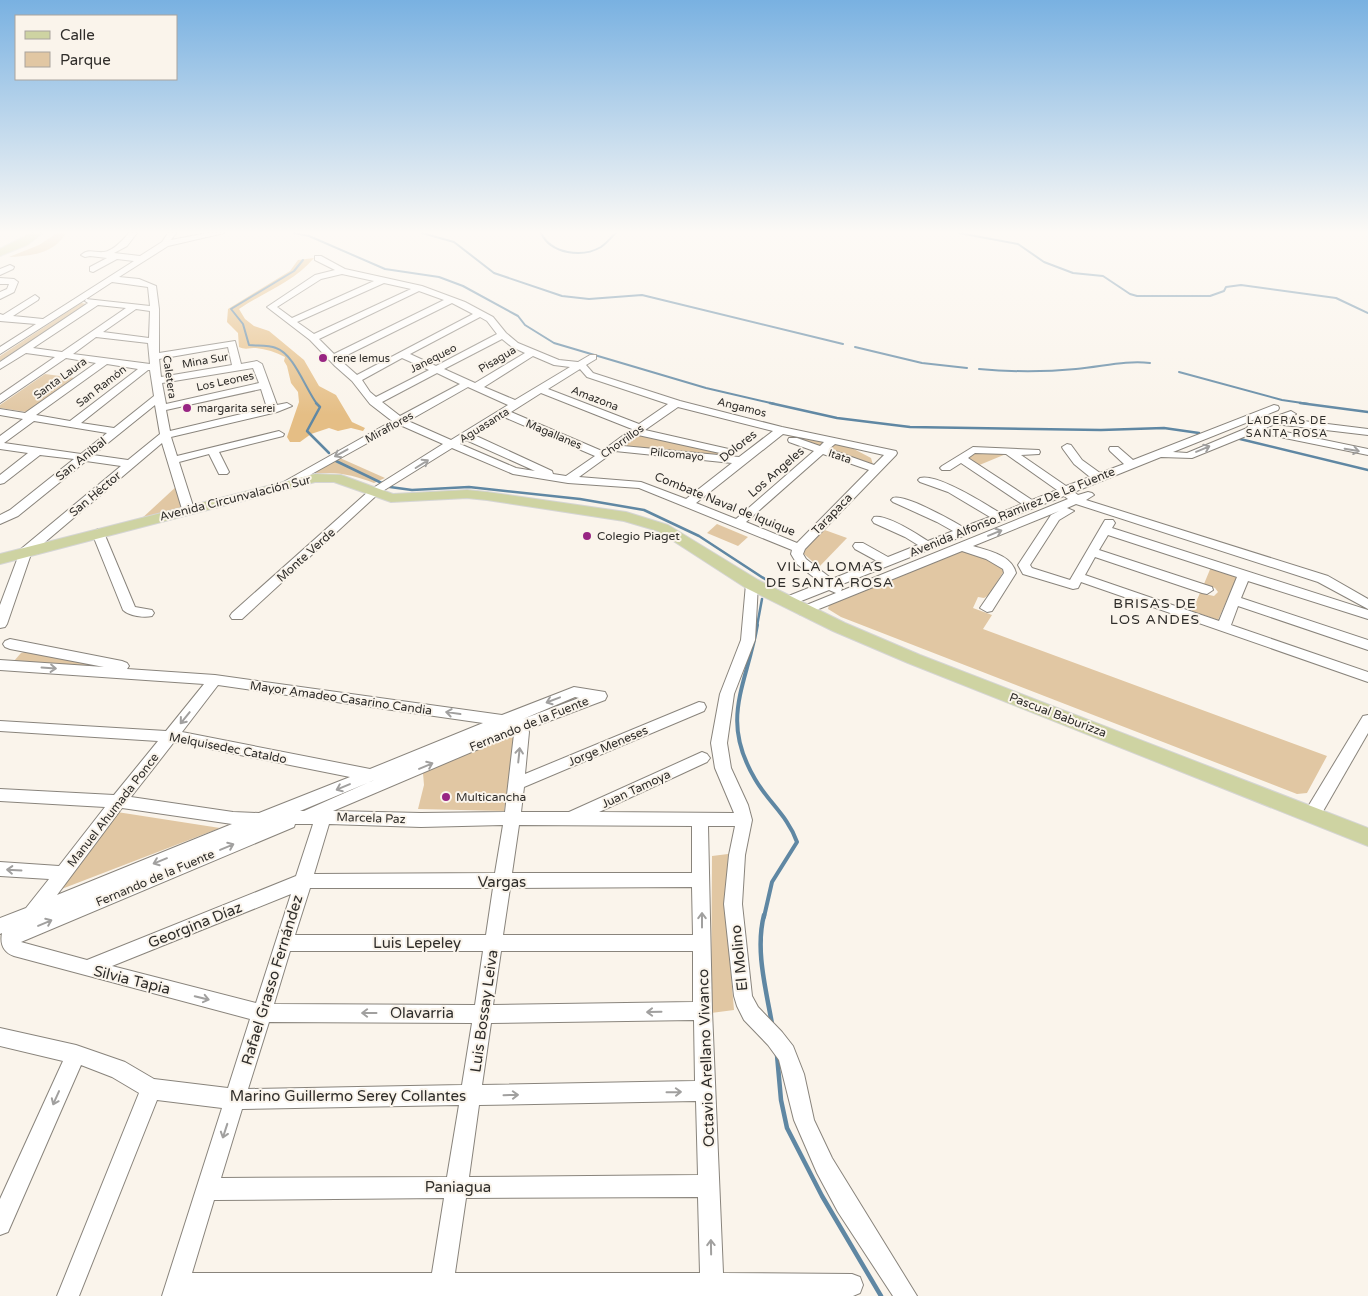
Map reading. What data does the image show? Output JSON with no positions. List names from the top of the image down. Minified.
{"streets":{"main road":["Avenida Circunvalación Sur","Pascual Baburizza"],"street":["Janequeo","Pisagua","Mina Sur","Caletera","Santa Laura","Los Leones","San Ramón","Amazona","Angamos","Aguasanta","Miraflores","Magallanes","Chorrillos","Dolores","Pilcomayo","Itata","San Aníbal","Los Angeles","San Héctor","Combate Naval de Iquique","Avenida Alfonso Ramírez De La Fuente","Tarapaca","Monte Verde","Mayor Amadeo Casarino Candia","Fernando de la Fuente","Jorge Meneses","Melquisedec Cataldo","Juan Tamoya","Manuel Ahumada Ponce","Marcela Paz","Vargas","Georgina Díaz","Luis Lepeley","El Molino","Silvia Tapia","Rafael Grasso Fernández","Luis Bossay Leiva","Olavarria","Octavio Arellano Vivanco","Marino Guillermo Serey Collantes","Paniagua"]},"crossings":[["Janequeo","Combate Naval de Iquique"],["Pisagua","Miraflores"],["Mina Sur","Caletera"],["Mina Sur","Los Leones"],["Caletera","Los Leones"],["Caletera","San Ramón"],["Caletera","San Aníbal"],["Caletera","San Héctor"],["Caletera","Avenida Circunvalación Sur"],["Amazona","Aguasanta"],["Amazona","Chorrillos"],["Amazona","Dolores"],["Amazona","Pilcomayo"],["Angamos","Aguasanta"],["Angamos","Chorrillos"],["Angamos","Dolores"],["Angamos","Itata"],["Angamos","Los Angeles"],["Angamos","Tarapaca"],["Aguasanta","Magallanes"],["Aguasanta","Avenida Circunvalación Sur"],["Aguasanta","Combate Naval de Iquique"],["Aguasanta","Monte Verde"],["Miraflores","Avenida Circunvalación Sur"],["Miraflores","Combate Naval de Iquique"],["Magallanes","Chorrillos"],["Magallanes","Pilcomayo"],["Chorrillos","Pilcomayo"],["Chorrillos","Combate Naval de Iquique"],["Dolores","Pilcomayo"],["Dolores","Itata"],["Dolores","Combate Naval de Iquique"],["Itata","Los Angeles"],["Itata","Tarapaca"],["Los Angeles","Combate Naval de Iquique"],["San Héctor","Avenida Circunvalación Sur"],["Avenida Circunvalación Sur","Monte Verde"],["Avenida Circunvalación Sur","Pascual Baburizza"],["Avenida Circunvalación Sur","El Molino"],["Combate Naval de Iquique","Tarapaca"],["Avenida Alfonso Ramírez De La Fuente","Pascual Baburizza"],["Mayor Amadeo Casarino Candia","Fernando de la Fuente"],["Mayor Amadeo Casarino Candia","Manuel Ahumada Ponce"],["Mayor Amadeo Casarino Candia","Luis Bossay Leiva"],["Pascual Baburizza","El Molino"],["Fernando de la Fuente","Melquisedec Cataldo"],["Fernando de la Fuente","Manuel Ahumada Ponce"],["Fernando de la Fuente","Marcela Paz"],["Fernando de la Fuente","Silvia Tapia"],["Fernando de la Fuente","Rafael Grasso Fernández"],["Fernando de la Fuente","Luis Bossay Leiva"],["Jorge Meneses","Luis Bossay Leiva"],["Melquisedec Cataldo","Manuel Ahumada Ponce"],["Juan Tamoya","Marcela Paz"],["Marcela Paz","El Molino"],["Marcela Paz","Rafael Grasso Fernández"],["Marcela Paz","Luis Bossay Leiva"],["Marcela Paz","Octavio Arellano Vivanco"],["Vargas","Georgina Díaz"],["Vargas","Rafael Grasso Fernández"],["Vargas","Luis Bossay Leiva"],["Vargas","Octavio Arellano Vivanco"],["Georgina Díaz","Silvia Tapia"],["Georgina Díaz","Rafael Grasso Fernández"],["Luis Lepeley","Rafael Grasso Fernández"],["Luis Lepeley","Luis Bossay Leiva"],["Luis Lepeley","Octavio Arellano Vivanco"],["Silvia Tapia","Rafael Grasso Fernández"],["Silvia Tapia","Olavarria"],["Rafael Grasso Fernández","Olavarria"],["Rafael Grasso Fernández","Marino Guillermo Serey Collantes"],["Rafael Grasso Fernández","Paniagua"],["Luis Bossay Leiva","Olavarria"],["Luis Bossay Leiva","Marino Guillermo Serey Collantes"],["Luis Bossay Leiva","Paniagua"],["Olavarria","Octavio Arellano Vivanco"],["Octavio Arellano Vivanco","Marino Guillermo Serey Collantes"],["Octavio Arellano Vivanco","Paniagua"]],"one_way":["Silvia Tapia","Olavarria","Octavio Arellano Vivanco"],"districts":["LADERAS DE SANTA ROSA","VILLA LOMAS DE SANTA ROSA","BRISAS DE LOS ANDES"],"places":["rene lemus","margarita serei","Colegio Piaget","Multicancha"],"legend":["Calle","Parque"]}
